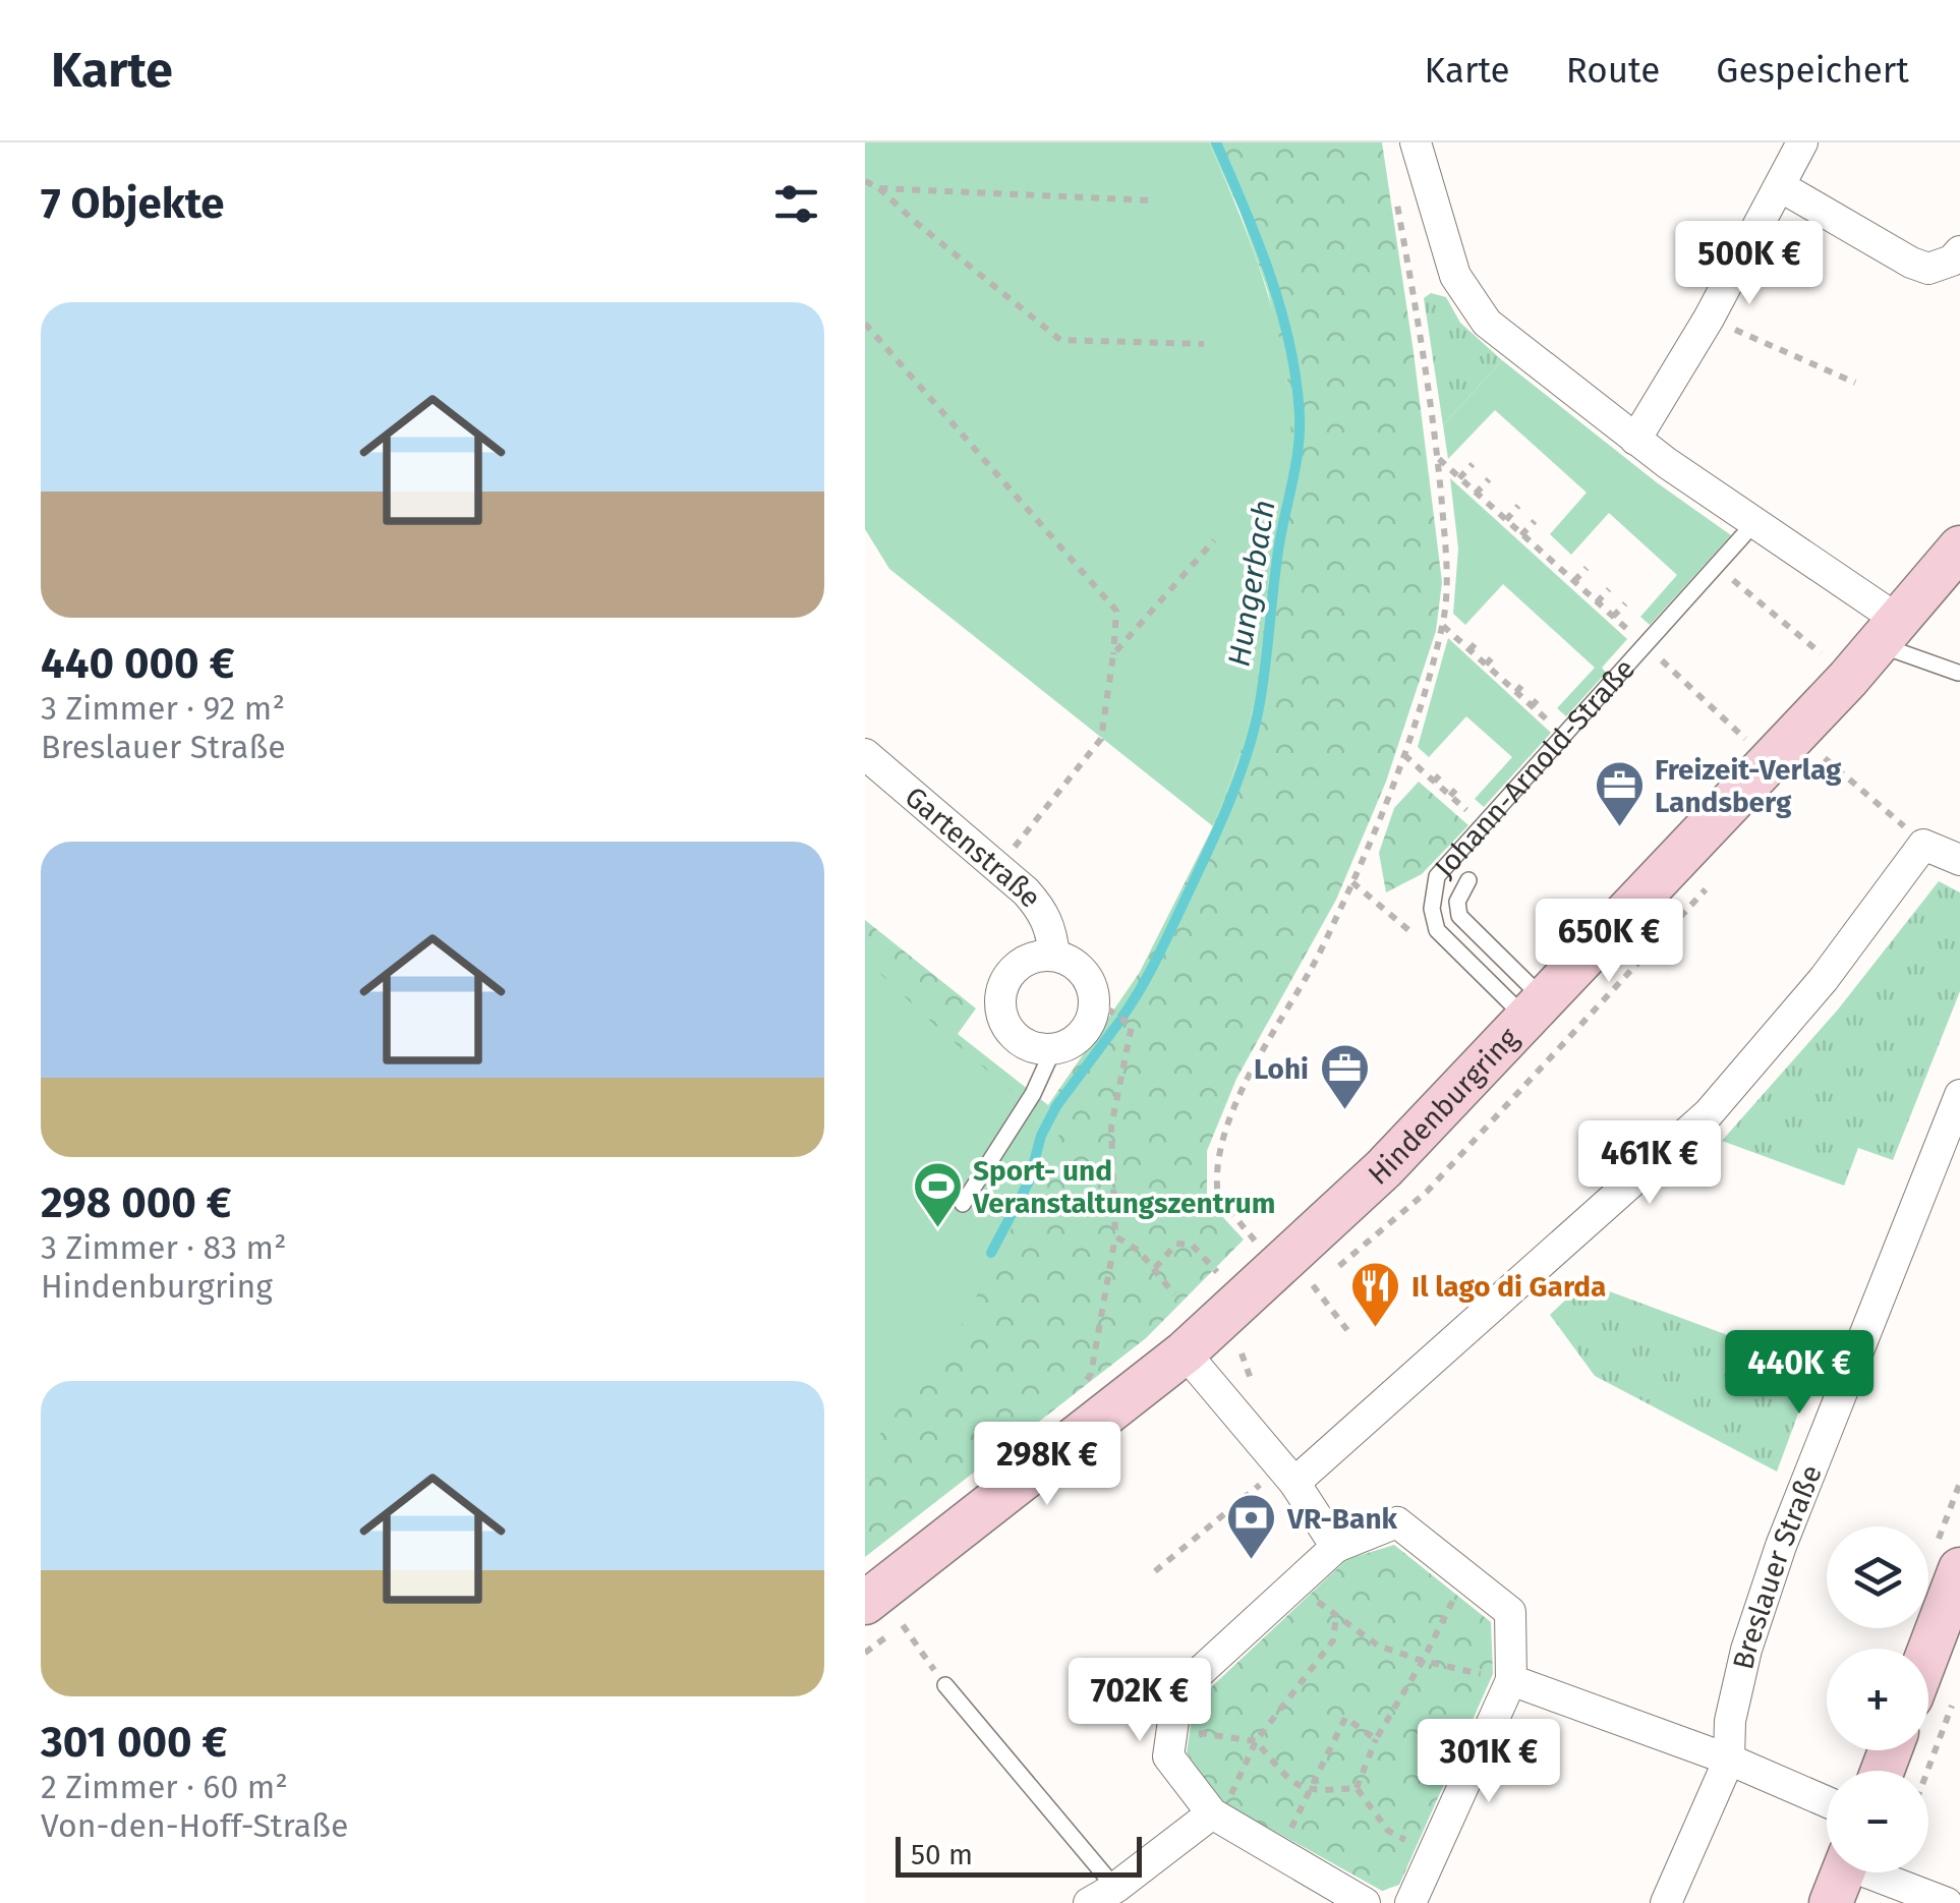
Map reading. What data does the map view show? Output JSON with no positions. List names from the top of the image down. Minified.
{"streets":{"main road":["Hindenburgring"],"street":["Gartenstraße","Breslauer Straße"],"lane":["Johann-Arnold-Straße"]},"crossings":[["Johann-Arnold-Straße","Hindenburgring"]],"water":["Hungerbach"],"places":{"office":["Freizeit-Verlag Landsberg","Lohi"],"sports":["Sport- und Veranstaltungszentrum"],"restaurant":["Il lago di Garda"],"bank":["VR-Bank"]},"scale_bar":"50 m","page":{"header":"Karte","nav":["Karte","Route","Gespeichert"],"heading":"7 Objekte","price":["500K €","650K €","461K €","440K €","298K €","702K €","301K €"],"list":[{"name":"440 000 €","note":"3 Zimmer · 92 m² · Breslauer Straße"},{"name":"298 000 €","note":"3 Zimmer · 83 m² · Hindenburgring"},{"name":"301 000 €","note":"2 Zimmer · 60 m² · Von-den-Hoff-Straße"}],"map_buttons":["+","−"],"scale":"50 m"}}
